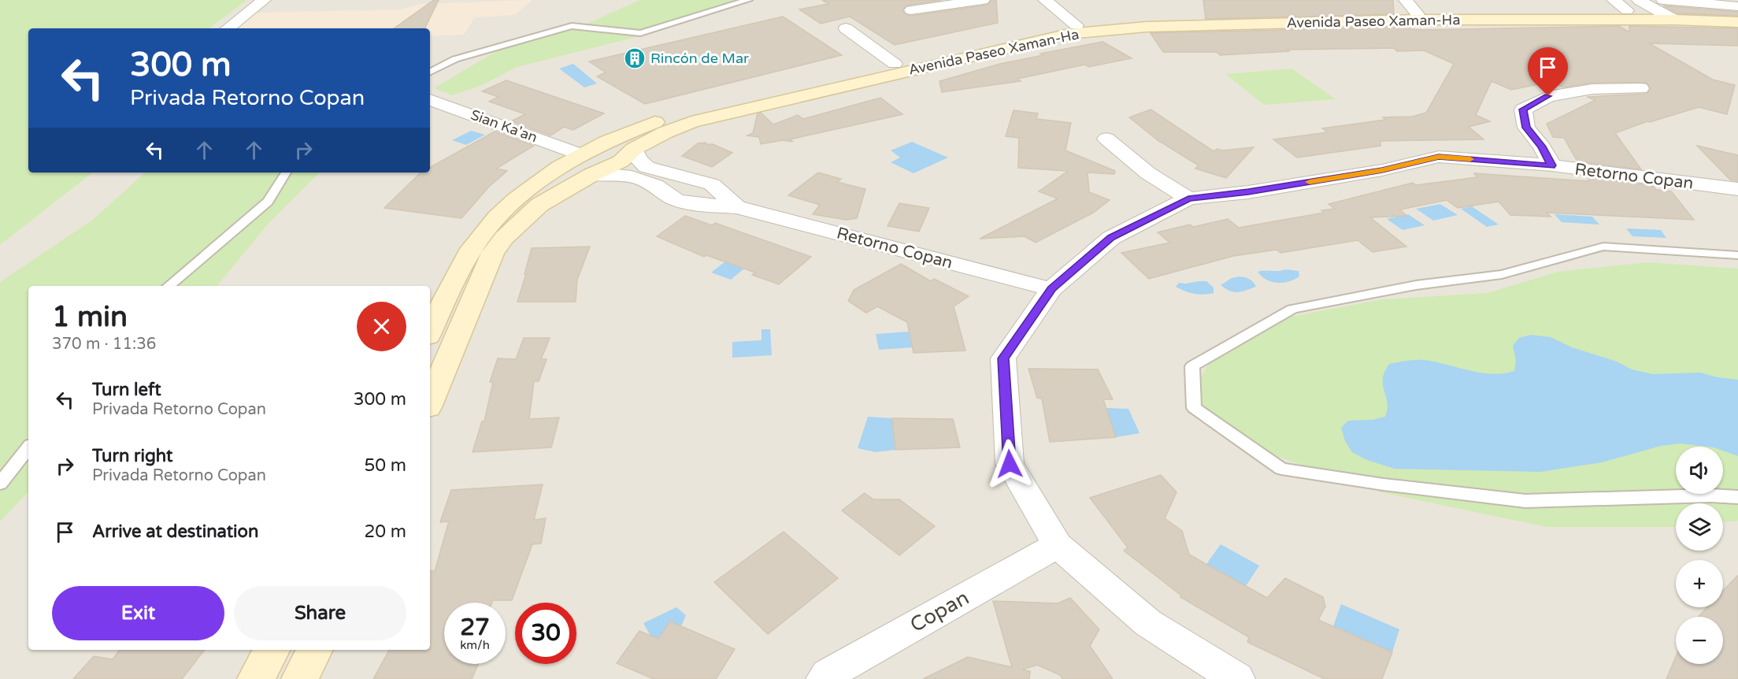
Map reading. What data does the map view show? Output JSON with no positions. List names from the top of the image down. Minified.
{"streets":{"main road":["Avenida Paseo Xaman-Ha"],"street":["Sian Ka'an","Retorno Copan","Copan"]},"crossings":[["Avenida Paseo Xaman-Ha","Sian Ka'an"],["Avenida Paseo Xaman-Ha","Retorno Copan"],["Retorno Copan","Copan"]],"places":{"building":["Rincón de Mar"]},"page":{"turn":["300 m","Privada Retorno Copan"],"heading":["1 min","370 m · 11:36"],"list":[{"name":"Turn left","note":"Privada Retorno Copan","value":"300 m"},{"name":"Turn right","note":"Privada Retorno Copan","value":"50 m"},{"name":"Arrive at destination","value":"20 m"}],"map_buttons":["+","−"],"buttons":["Exit","Share"],"speed":"27 km/h","limit":"30"}}
